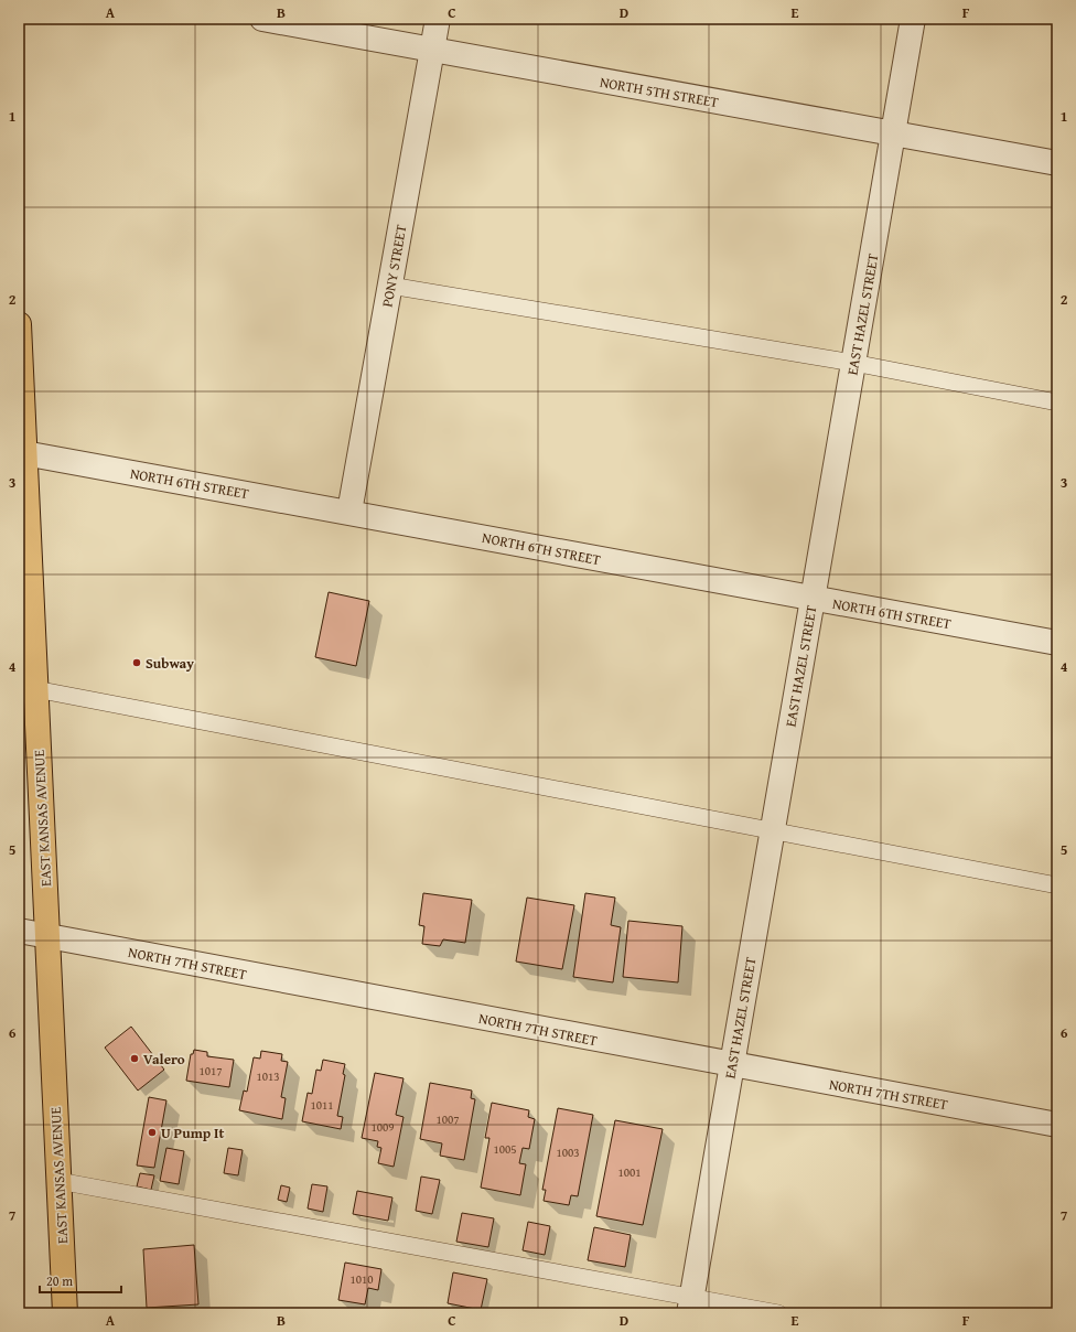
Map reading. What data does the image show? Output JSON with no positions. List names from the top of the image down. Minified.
{"streets":{"main road":["EAST KANSAS AVENUE"],"street":["NORTH 5TH STREET","PONY STREET","EAST HAZEL STREET","NORTH 6TH STREET","NORTH 7TH STREET"]},"crossings":[["NORTH 5TH STREET","PONY STREET"],["NORTH 5TH STREET","EAST HAZEL STREET"],["PONY STREET","NORTH 6TH STREET"],["EAST HAZEL STREET","NORTH 6TH STREET"],["EAST HAZEL STREET","NORTH 7TH STREET"],["NORTH 6TH STREET","EAST KANSAS AVENUE"],["EAST KANSAS AVENUE","NORTH 7TH STREET"]],"places":["Subway","Valero","U Pump It"],"house_numbers":["1017","1013","1011","1007","1009","1005","1003","1001","1010"],"scale_bar":"20 m","grid":{"columns":["A","B","C","D","E","F"],"rows":["1","2","3","4","5","6","7"]}}
